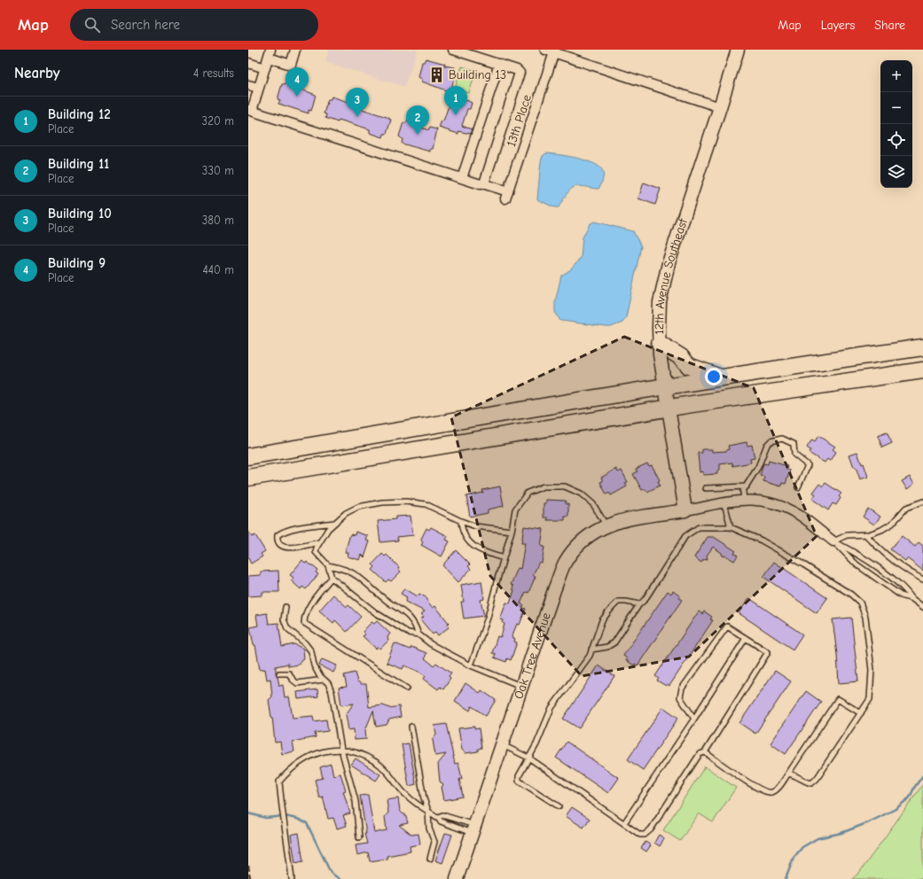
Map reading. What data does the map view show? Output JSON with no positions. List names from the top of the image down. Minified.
{"streets":{"street":["13th Place","12th Avenue Southeast","Oak Tree Avenue"]},"crossings":[["12th Avenue Southeast","Oak Tree Avenue"]],"places":{"building":["Building 13"]},"page":{"header":"Map","search":"Search here","nav":["Map","Layers","Share"],"heading":["Nearby","4 results"],"map_buttons":["+","−"],"pins":["4","1","3","2"],"list":[{"mark":"1","name":"Building 12","note":"Place","value":"320 m"},{"mark":"2","name":"Building 11","note":"Place","value":"330 m"},{"mark":"3","name":"Building 10","note":"Place","value":"380 m"},{"mark":"4","name":"Building 9","note":"Place","value":"440 m"}]}}
